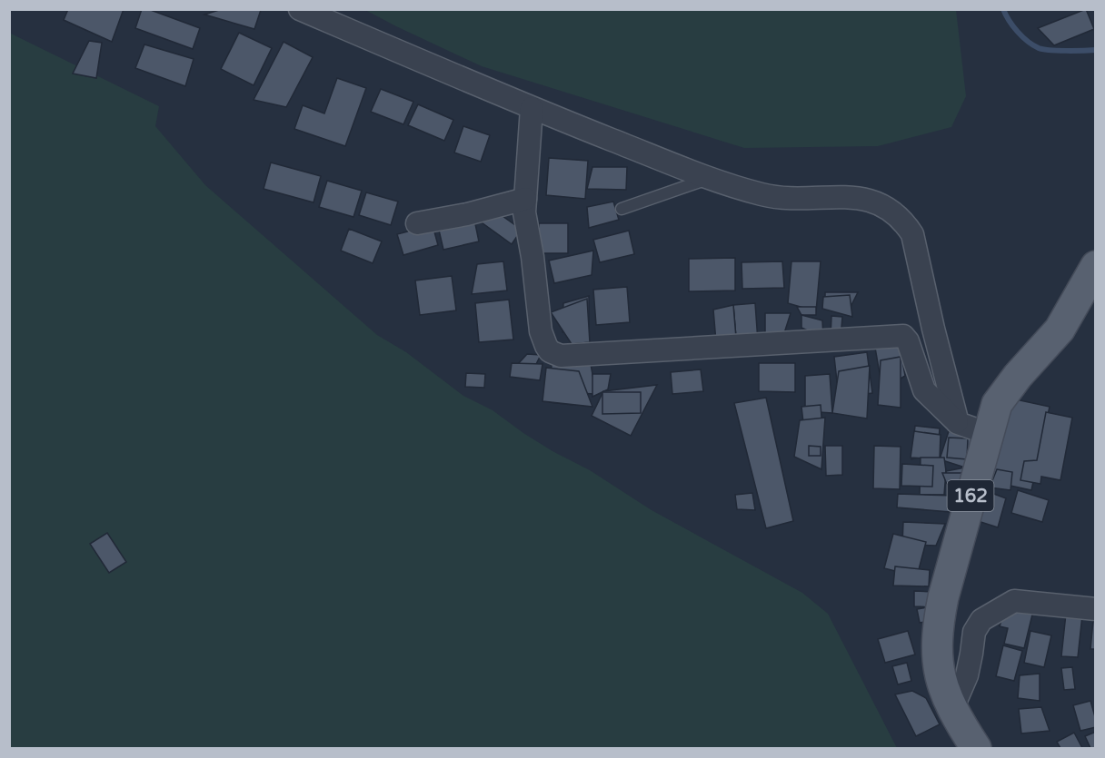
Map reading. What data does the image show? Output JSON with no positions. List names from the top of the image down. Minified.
{"streets":{"main road":["162"]}}
